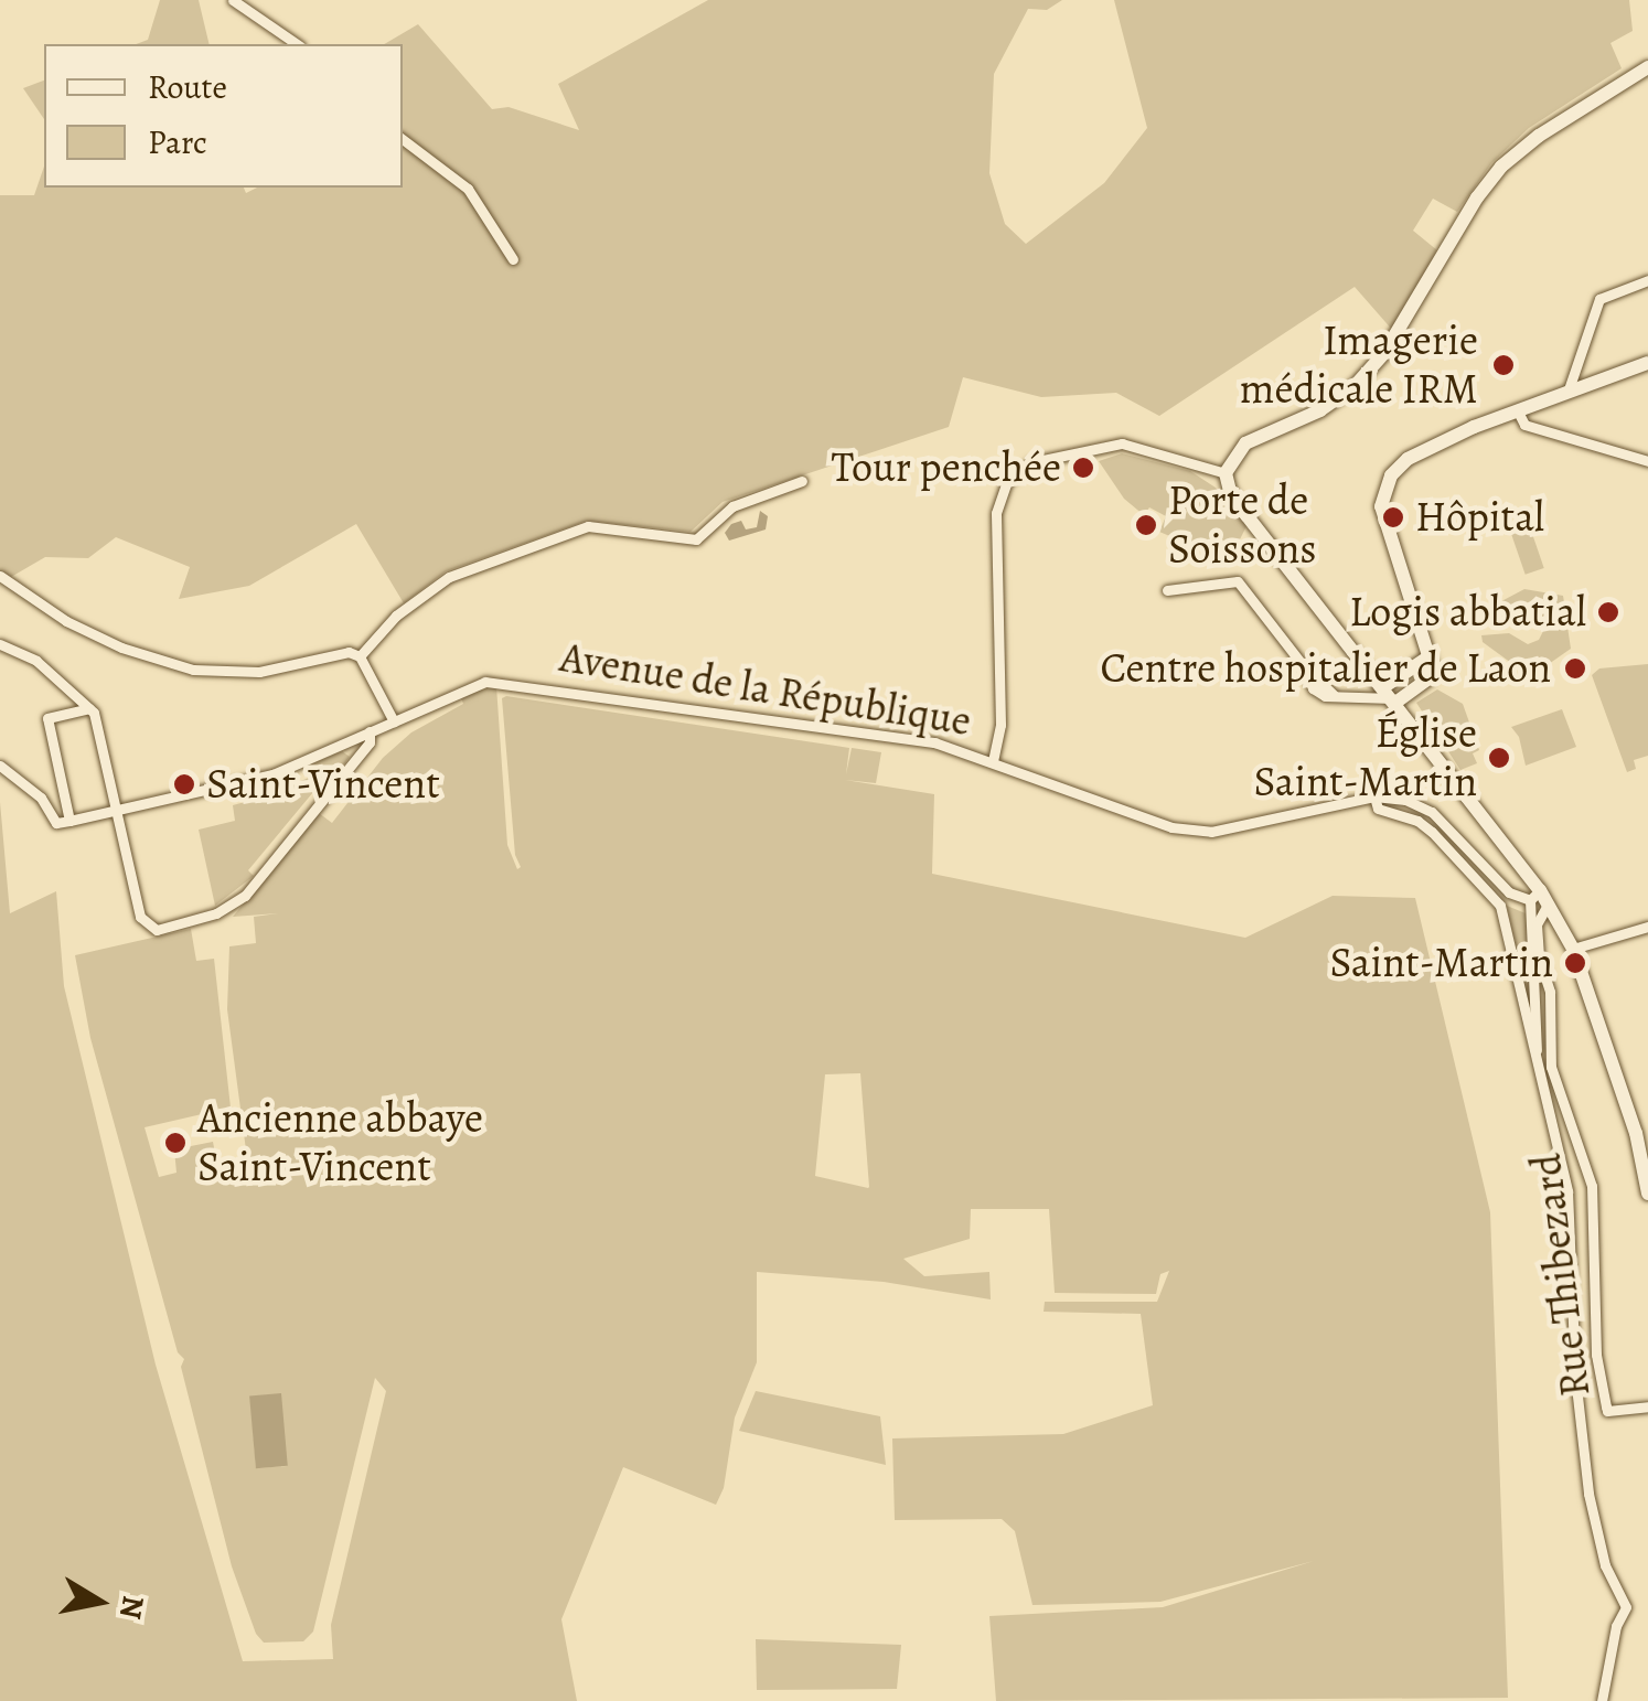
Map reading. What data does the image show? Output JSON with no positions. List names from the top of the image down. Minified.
{"streets":{"street":["Avenue de la République","Rue Thibezard"]},"crossings":[["Avenue de la République","Rue Thibezard"]],"places":["Imagerie médicale IRM","Tour penchée","Hôpital","Porte de Soissons","Logis abbatial","Centre hospitalier de Laon","Église Saint-Martin","Saint-Vincent","Saint-Martin","Ancienne abbaye Saint-Vincent"],"legend":["Route","Parc"],"north":"right"}
